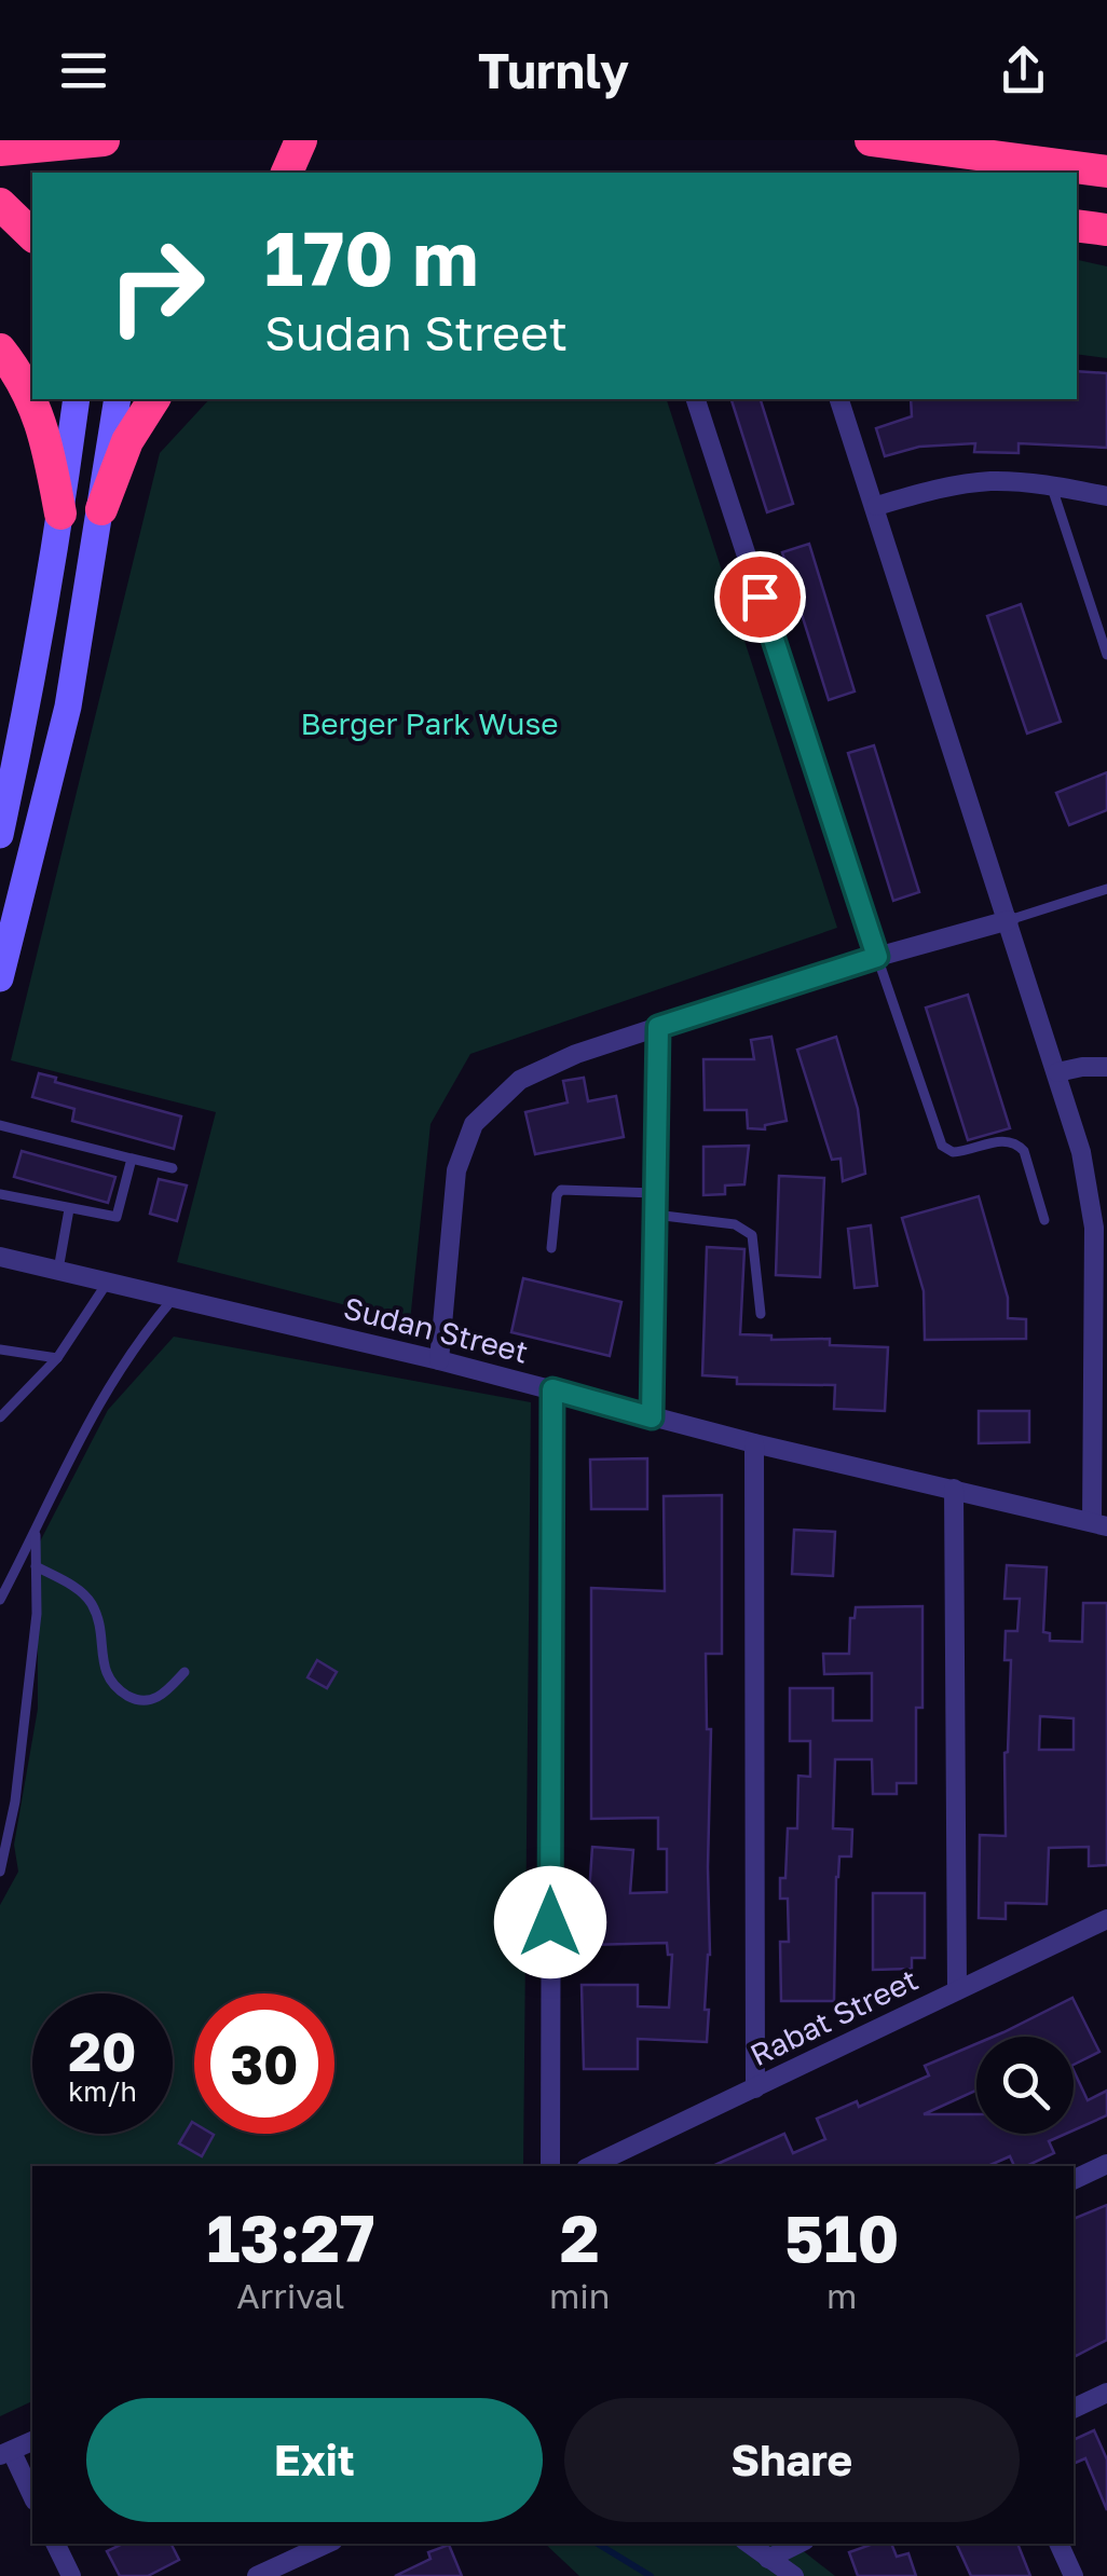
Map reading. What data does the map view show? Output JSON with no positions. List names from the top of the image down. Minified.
{"streets":{"street":["Sudan Street","Rabat Street"]},"parks":["Berger Park Wuse"],"page":{"header":"Turnly","turn":["170 m","Sudan Street"],"speed":"20 km/h","limit":"30","eta":["13:27","Arrival","2","min","510","m"],"buttons":["Exit","Share"]}}
